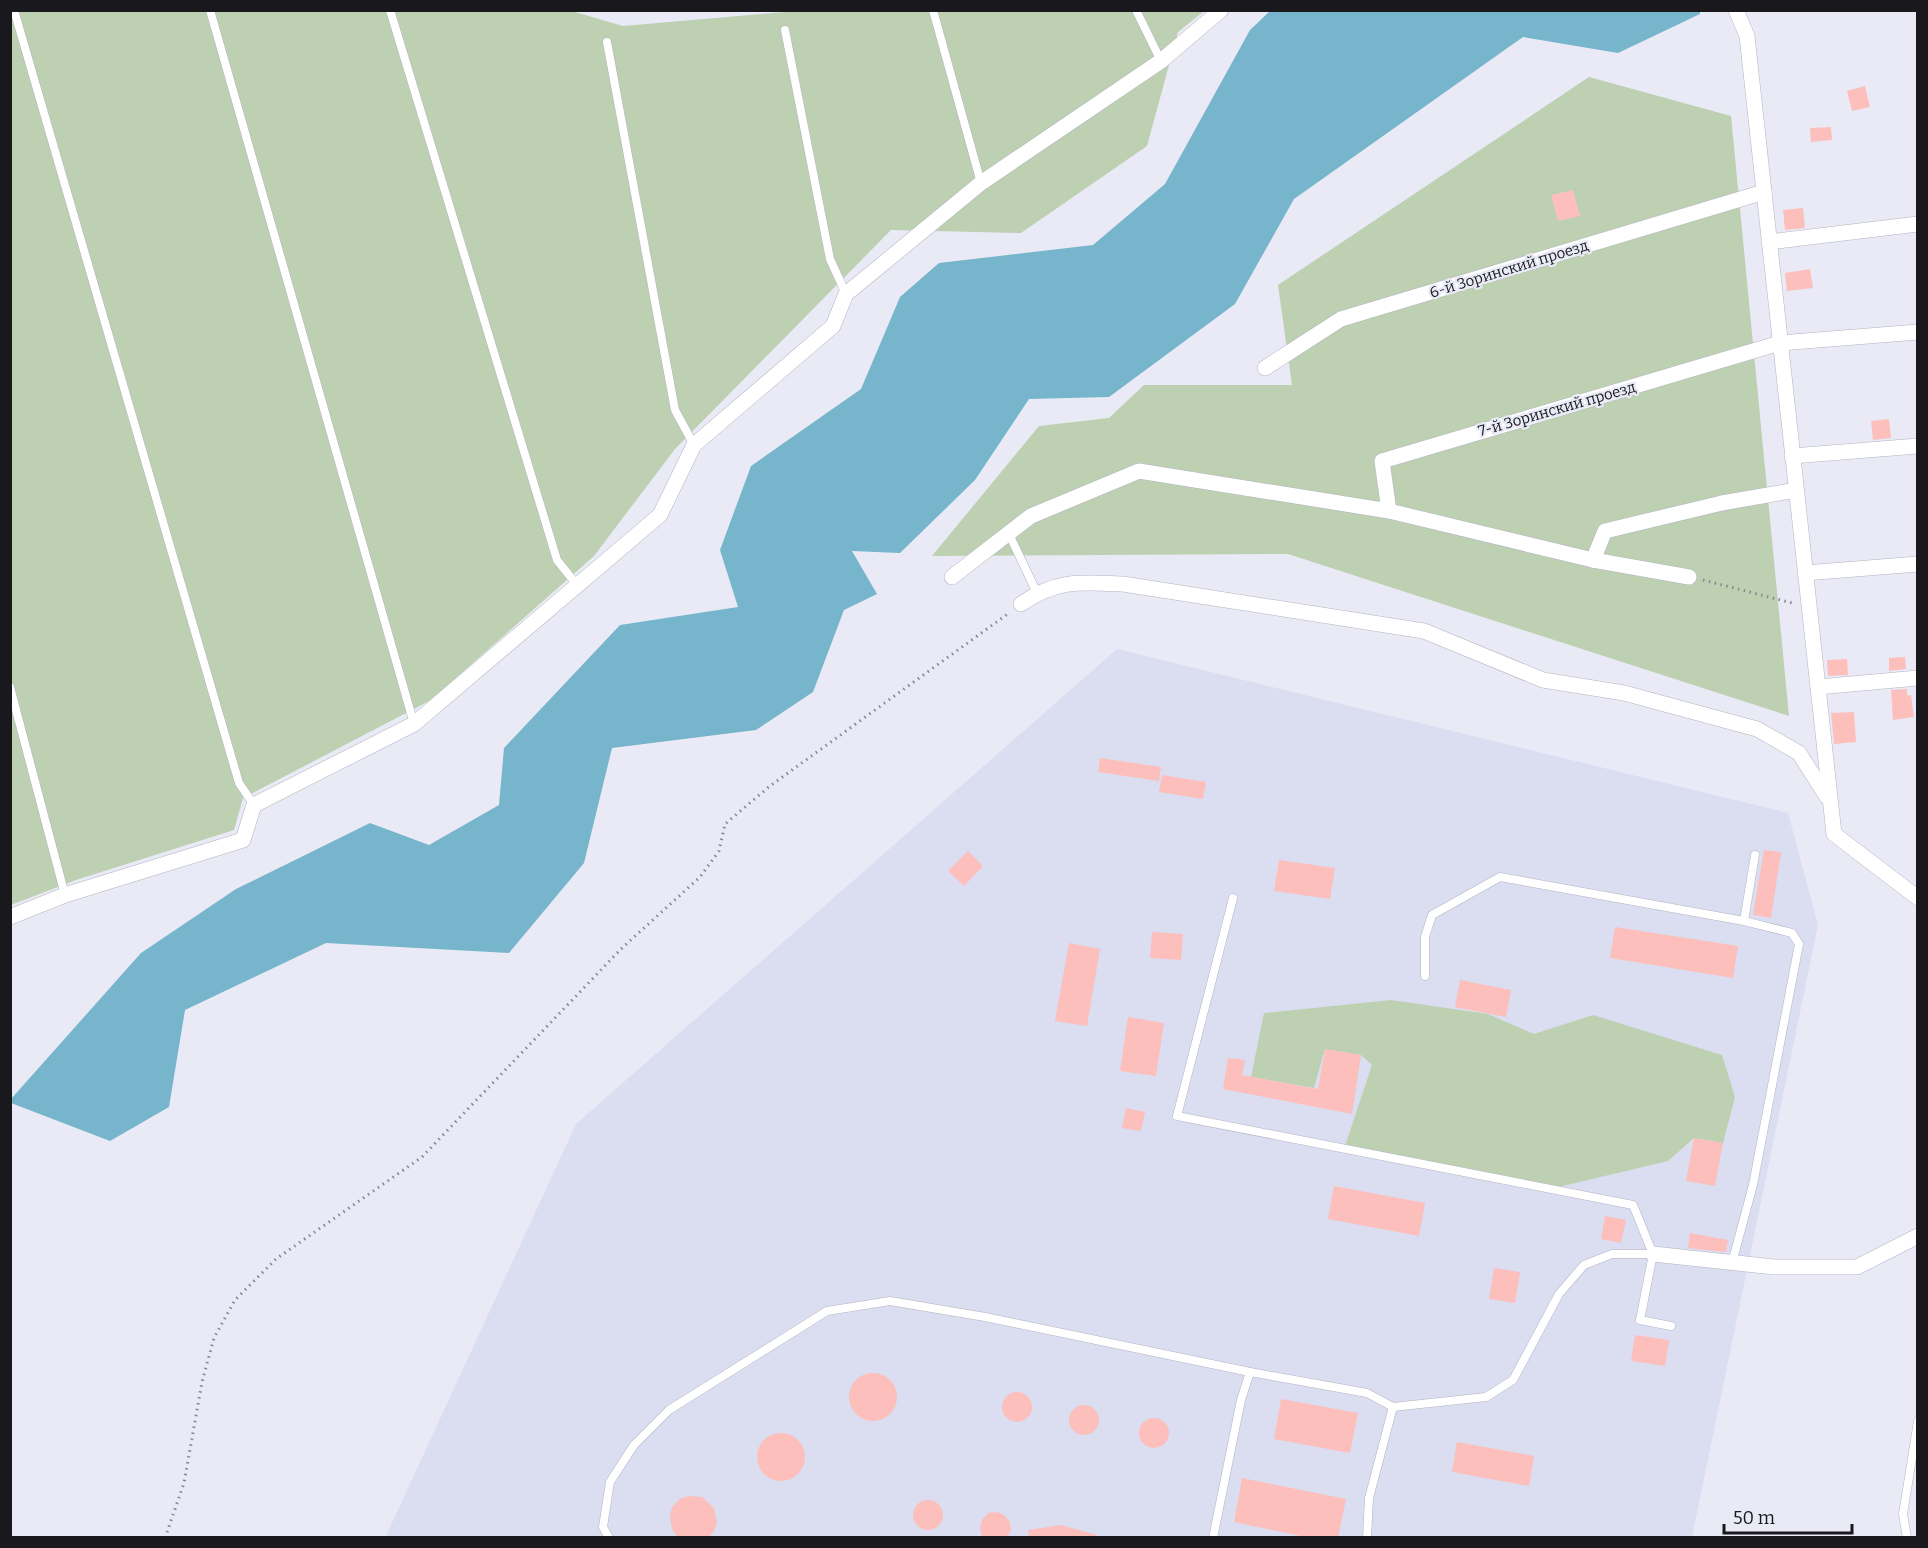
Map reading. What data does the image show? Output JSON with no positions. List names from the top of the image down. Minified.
{"streets":{"street":["6-й Зоринский проезд","7-й Зоринский проезд"]},"scale_bar":"50 m"}
